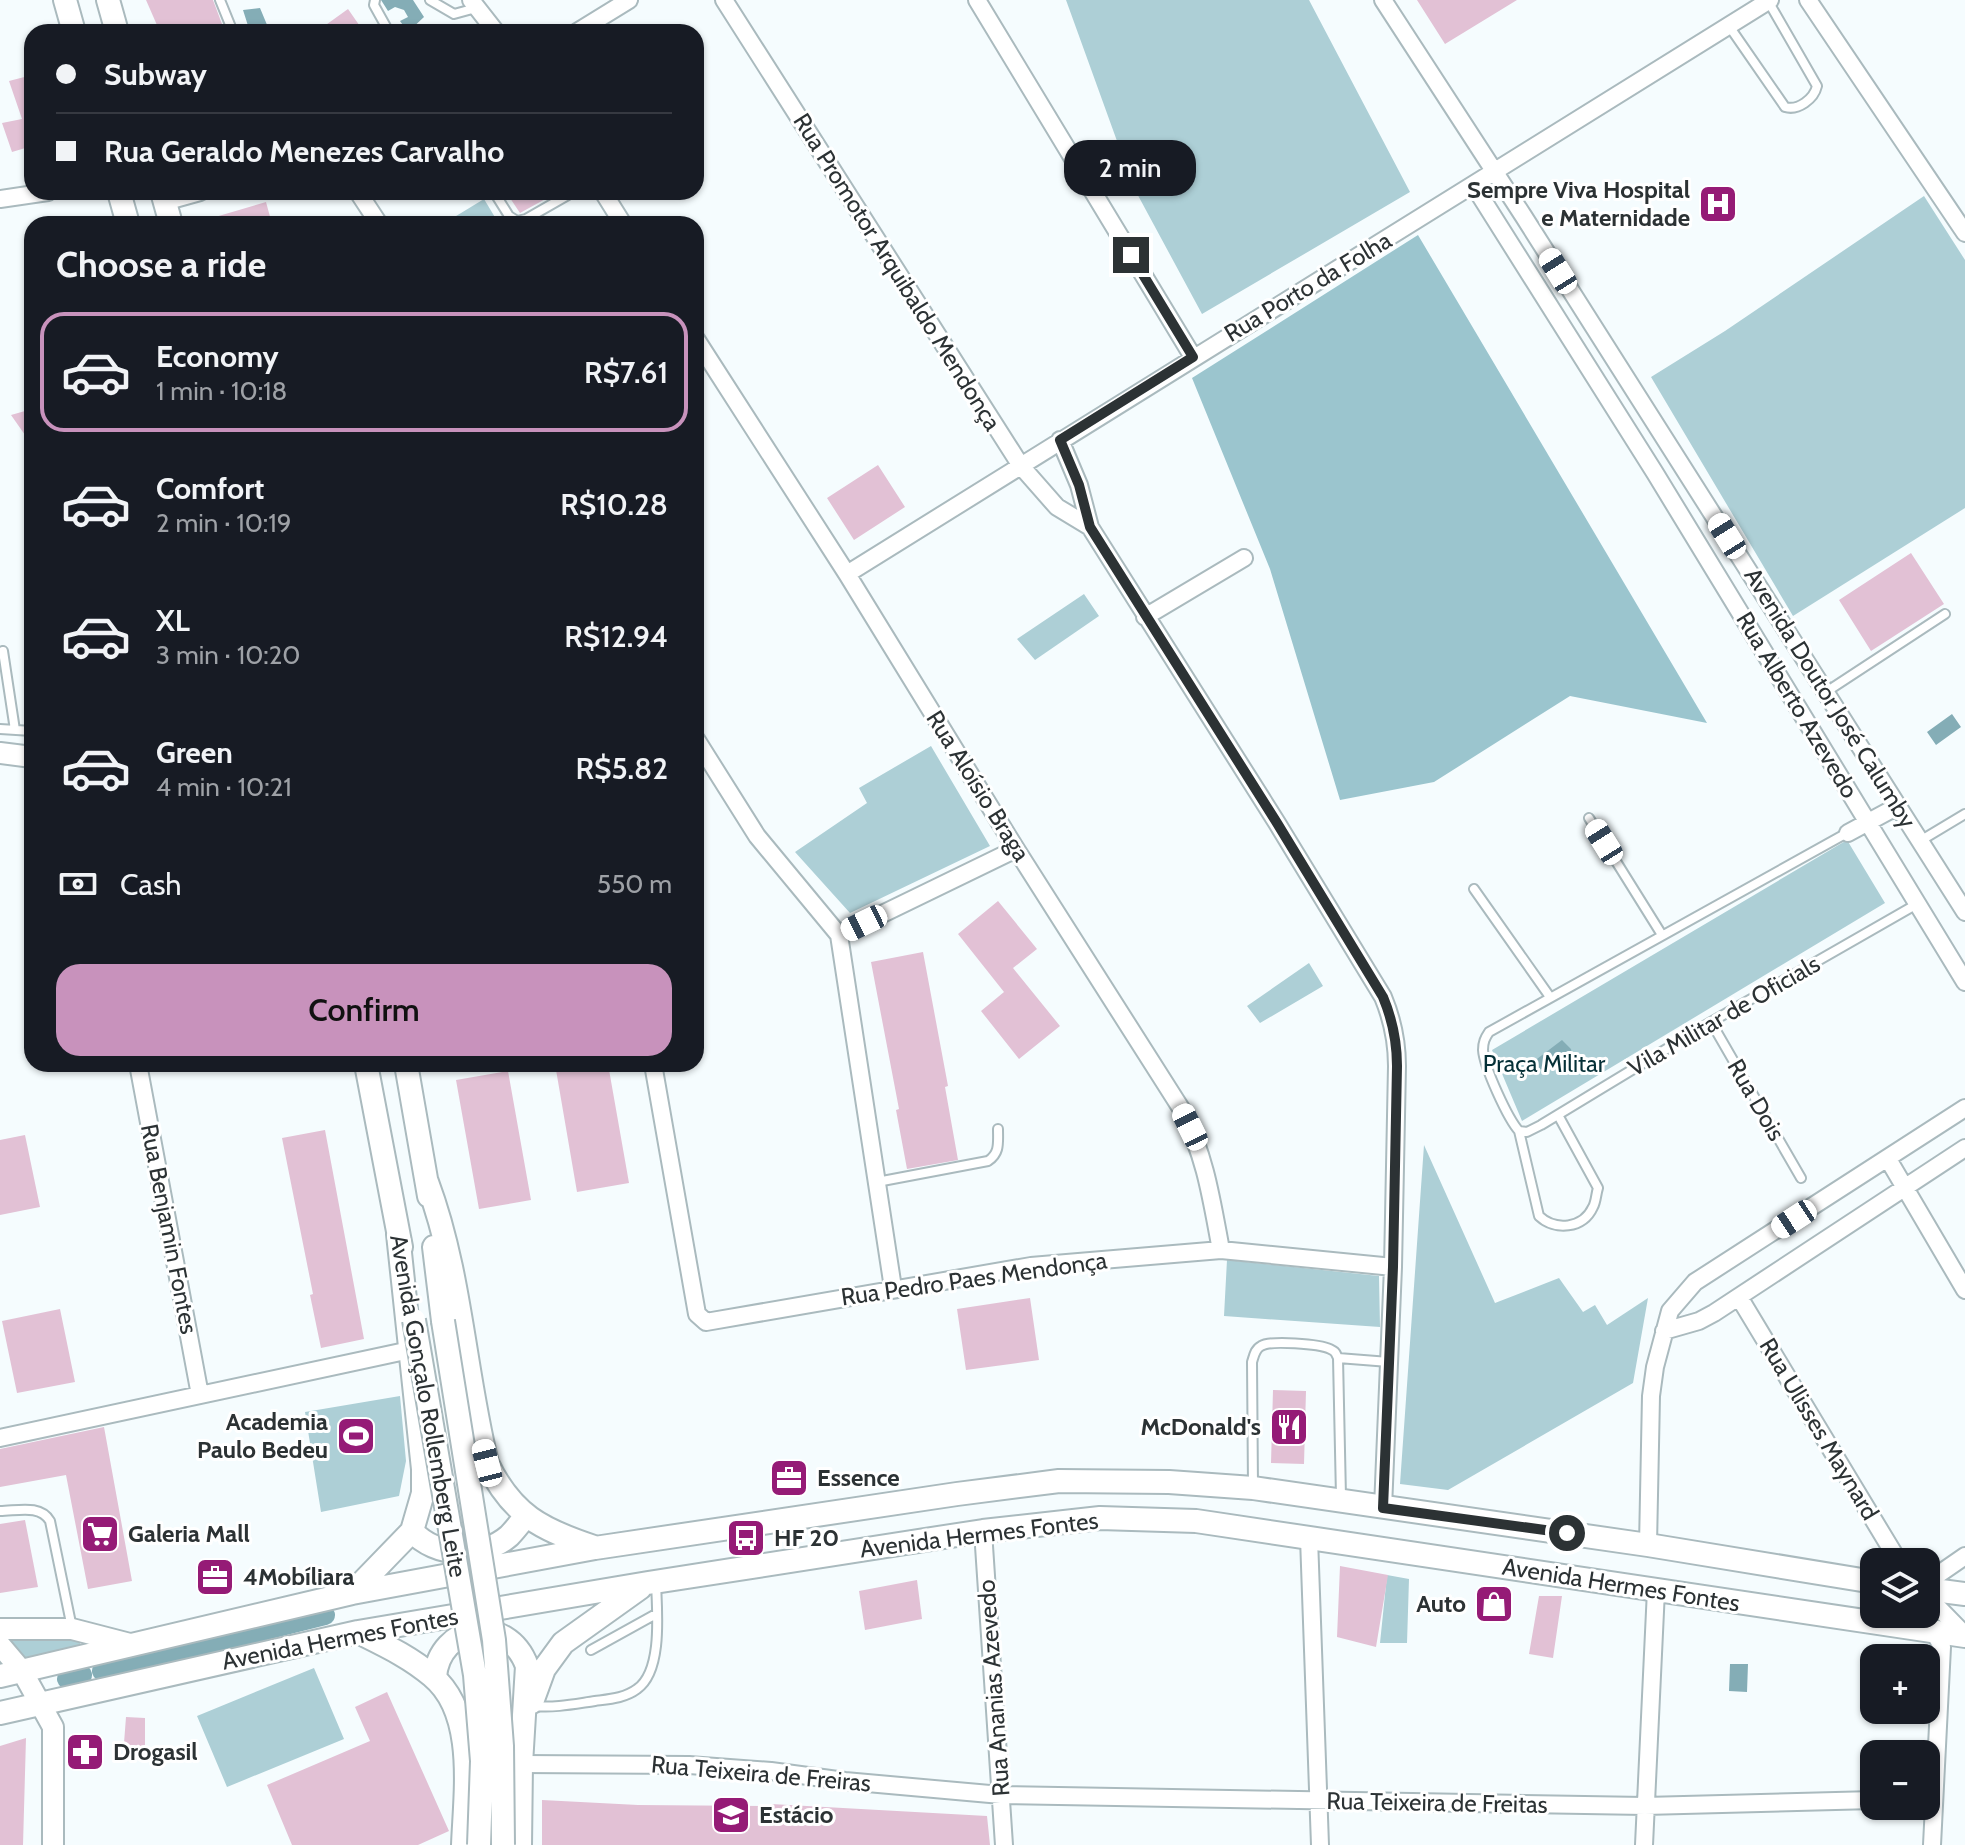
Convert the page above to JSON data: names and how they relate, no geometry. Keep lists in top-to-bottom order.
{
  "streets": {
    "main road": ["Avenida Gonçalo Rollemberg Leite", "Avenida Hermes Fontes"],
    "street": [
      "Rua Promotor Arquibaldo Mendonça",
      "Rua Porto da Folha",
      "Avenida Doutor José Calumby",
      "Rua Alberto Azevedo",
      "Rua Aloísio Braga",
      "Rua Benjamin Fontes",
      "Rua Pedro Paes Mendonça",
      "Rua Ulisses Maynard",
      "Rua Ananias Azevedo",
      "Rua Teixeira de Freiras",
      "Rua Teixeira de Freitas"
    ],
    "lane": ["Vila Militar de Oficials", "Rua Dois"]
  },
  "crossings": [
    ["Rua Promotor Arquibaldo Mendonça", "Rua Porto da Folha"],
    ["Rua Promotor Arquibaldo Mendonça", "Rua Pedro Paes Mendonça"],
    ["Rua Promotor Arquibaldo Mendonça", "Avenida Hermes Fontes"],
    ["Rua Porto da Folha", "Avenida Doutor José Calumby"],
    ["Rua Porto da Folha", "Rua Alberto Azevedo"],
    ["Rua Porto da Folha", "Rua Aloísio Braga"],
    ["Rua Alberto Azevedo", "Vila Militar de Oficials"],
    ["Rua Aloísio Braga", "Rua Pedro Paes Mendonça"],
    ["Vila Militar de Oficials", "Rua Dois"],
    ["Avenida Hermes Fontes", "Rua Ananias Azevedo"],
    ["Rua Ananias Azevedo", "Rua Teixeira de Freiras"],
    ["Rua Ananias Azevedo", "Rua Teixeira de Freitas"],
    ["Rua Teixeira de Freiras", "Rua Teixeira de Freitas"]
  ],
  "parks": ["Praça Militar"],
  "places": {
    "hospital": ["Sempre Viva Hospital e Maternidade"],
    "restaurant": ["McDonald's"],
    "sports": ["Academia Paulo Bedeu"],
    "office": ["Essence", "4Mobíliara"],
    "supermarket": ["Galeria Mall"],
    "bus stop": ["HF 20"],
    "shop": ["Auto"],
    "pharmacy": ["Drogasil"],
    "school or university": ["Estácio"]
  },
  "page": {
    "banner": ["Subway", "Rua Geraldo Menezes Carvalho"],
    "bubble": "2 min",
    "heading": "Choose a ride",
    "list": [
      {
        "name": "Economy",
        "note": "1 min · 10:18",
        "value": "R$7.61"
      },
      {
        "name": "Comfort",
        "note": "2 min · 10:19",
        "value": "R$10.28"
      },
      {
        "name": "XL",
        "note": "3 min · 10:20",
        "value": "R$12.94"
      },
      {
        "name": "Green",
        "note": "4 min · 10:21",
        "value": "R$5.82"
      }
    ],
    "pay": ["Cash", "550 m"],
    "buttons": "Confirm",
    "map_buttons": ["+", "−"]
  }
}
